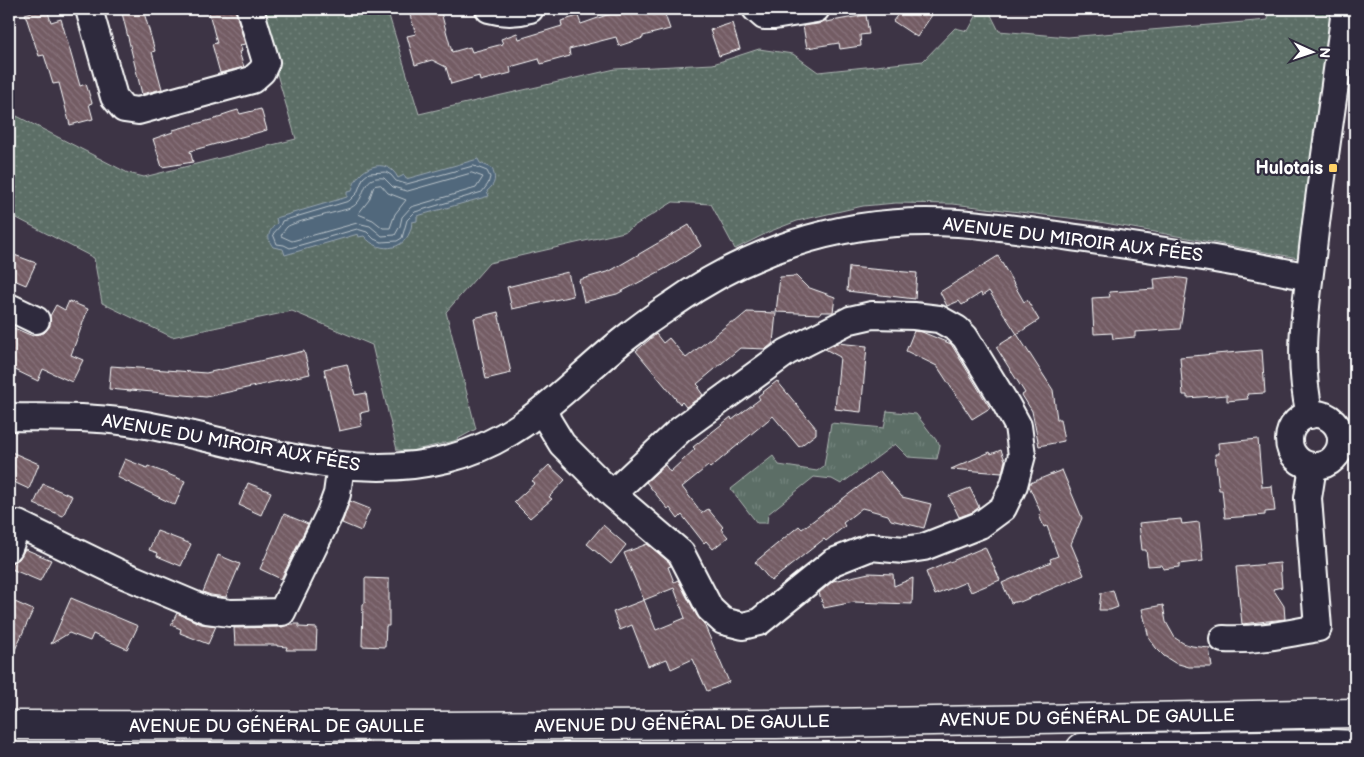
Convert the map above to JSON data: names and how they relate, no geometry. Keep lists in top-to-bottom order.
{
  "streets": {
    "main road": ["AVENUE DU GÉNÉRAL DE GAULLE"],
    "street": ["AVENUE DU MIROIR AUX FÉES"]
  },
  "places": {
    "transit": ["Hulotais"]
  },
  "north": "right"
}
